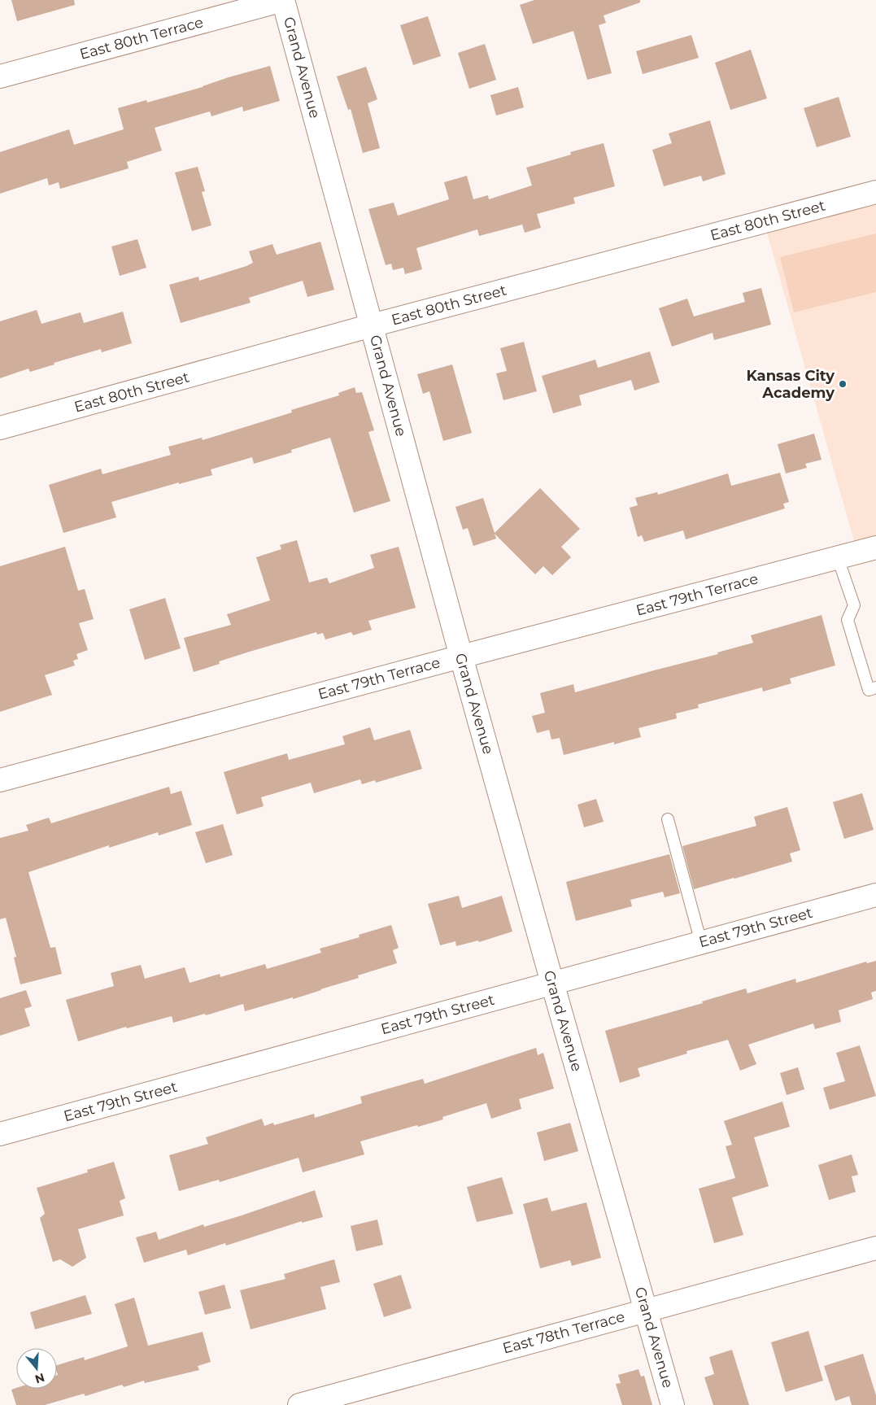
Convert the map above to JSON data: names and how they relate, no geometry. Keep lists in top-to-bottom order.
{
  "streets": {
    "street": [
      "East 80th Terrace",
      "Grand Avenue",
      "East 80th Street",
      "East 79th Terrace",
      "East 79th Street",
      "East 78th Terrace"
    ]
  },
  "crossings": [
    ["East 80th Terrace", "Grand Avenue"],
    ["Grand Avenue", "East 80th Street"],
    ["Grand Avenue", "East 79th Terrace"],
    ["Grand Avenue", "East 79th Street"],
    ["Grand Avenue", "East 78th Terrace"]
  ],
  "places": ["Kansas City Academy"],
  "north": "bottom"
}
